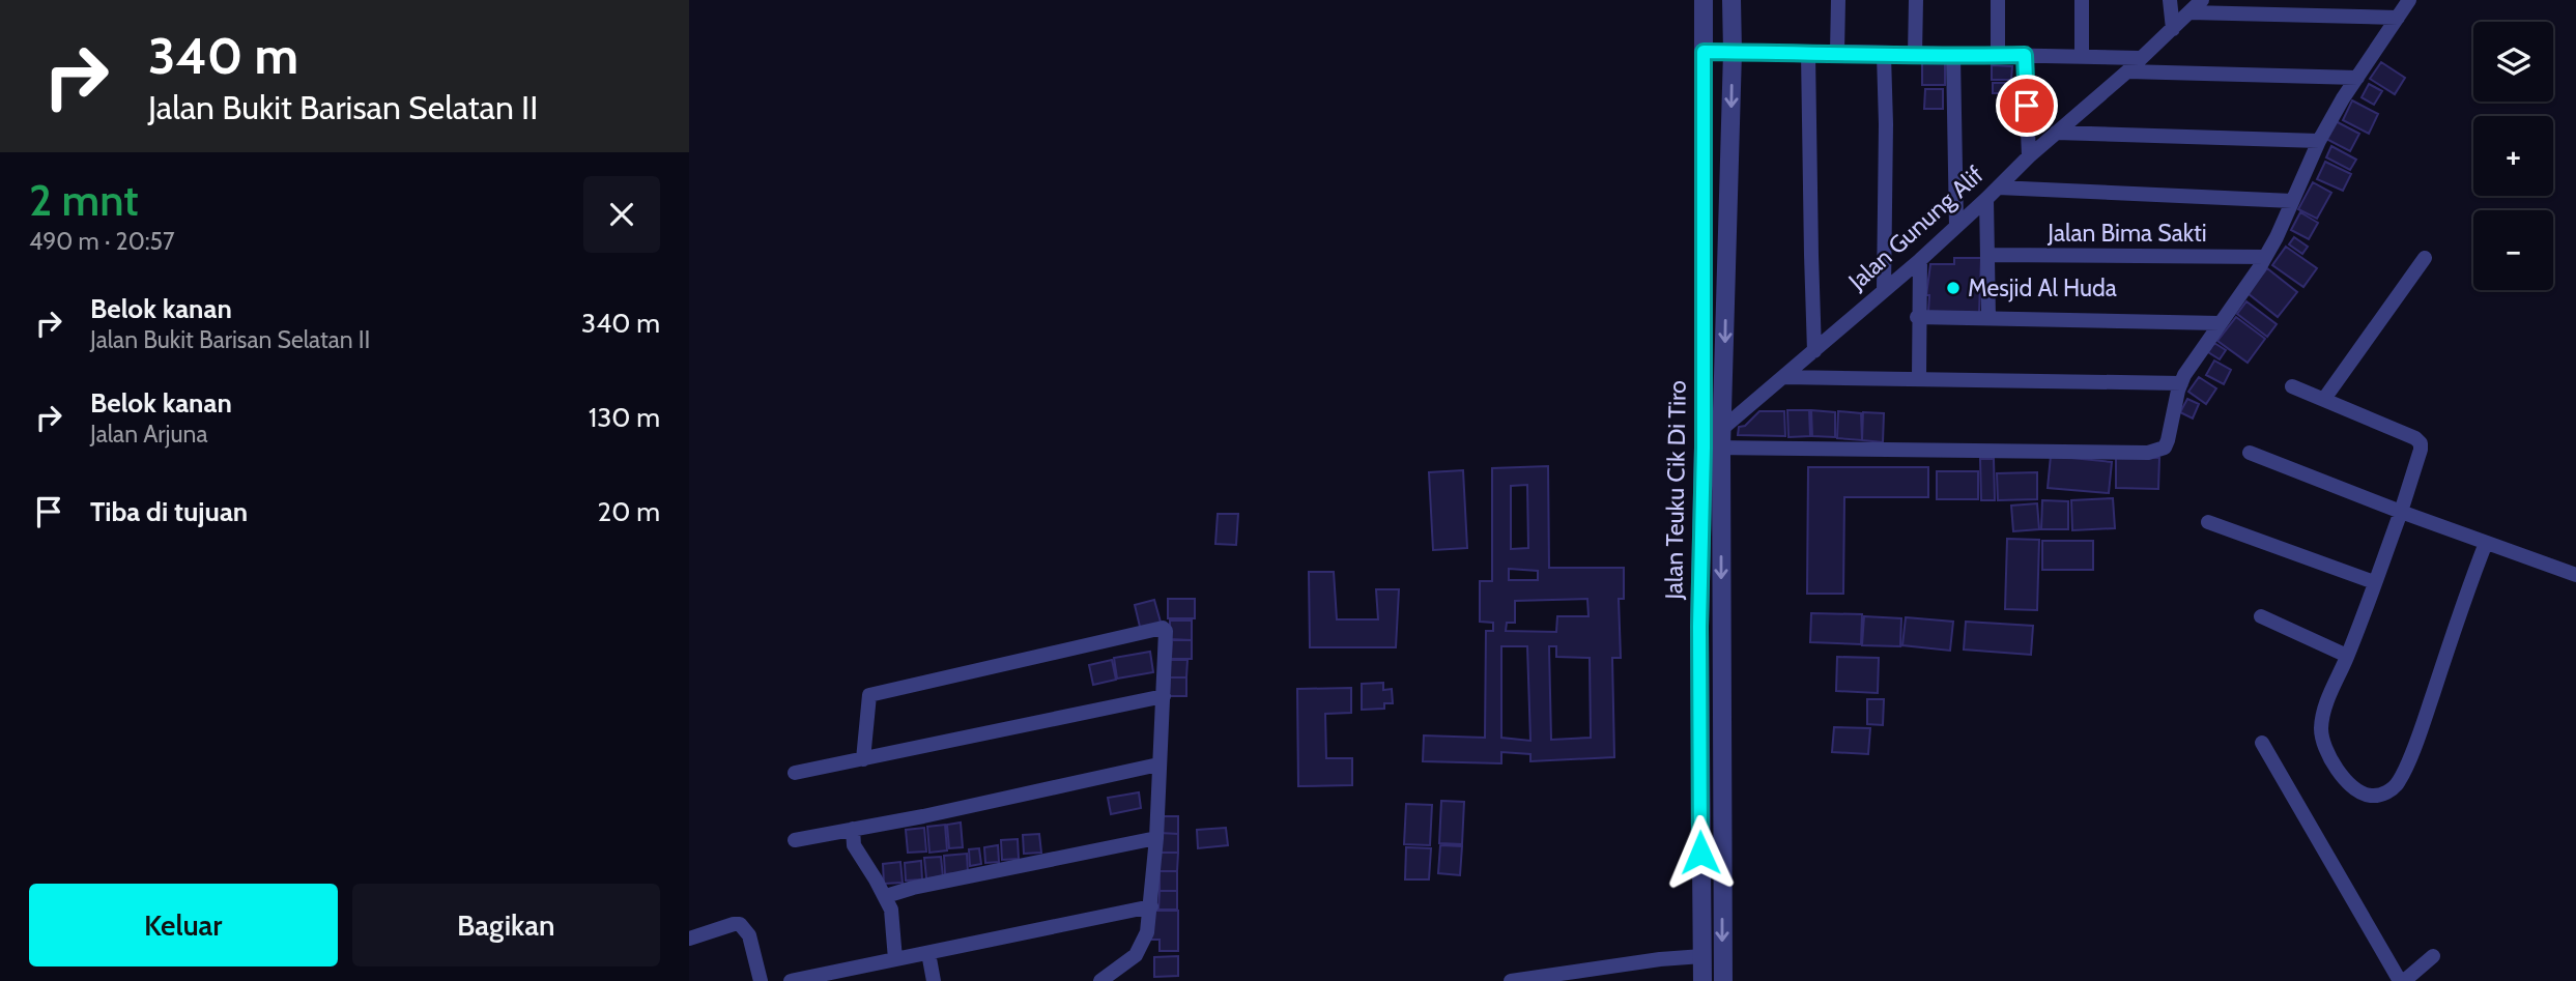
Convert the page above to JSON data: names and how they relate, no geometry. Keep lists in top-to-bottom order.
{
  "streets": {
    "street": ["Jalan Gunung Alif", "Jalan Bima Sakti", "Jalan Teuku Cik Di Tiro"]
  },
  "crossings": [
    ["Jalan Gunung Alif", "Jalan Teuku Cik Di Tiro"]
  ],
  "places": ["Mesjid Al Huda"],
  "page": {
    "turn": ["340 m", "Jalan Bukit Barisan Selatan II"],
    "map_buttons": ["+", "−"],
    "heading": ["2 mnt", "490 m · 20:57"],
    "list": [
      {
        "name": "Belok kanan",
        "note": "Jalan Bukit Barisan Selatan II",
        "value": "340 m"
      },
      {
        "name": "Belok kanan",
        "note": "Jalan Arjuna",
        "value": "130 m"
      },
      {
        "name": "Tiba di tujuan",
        "value": "20 m"
      }
    ],
    "buttons": ["Keluar", "Bagikan"]
  }
}
